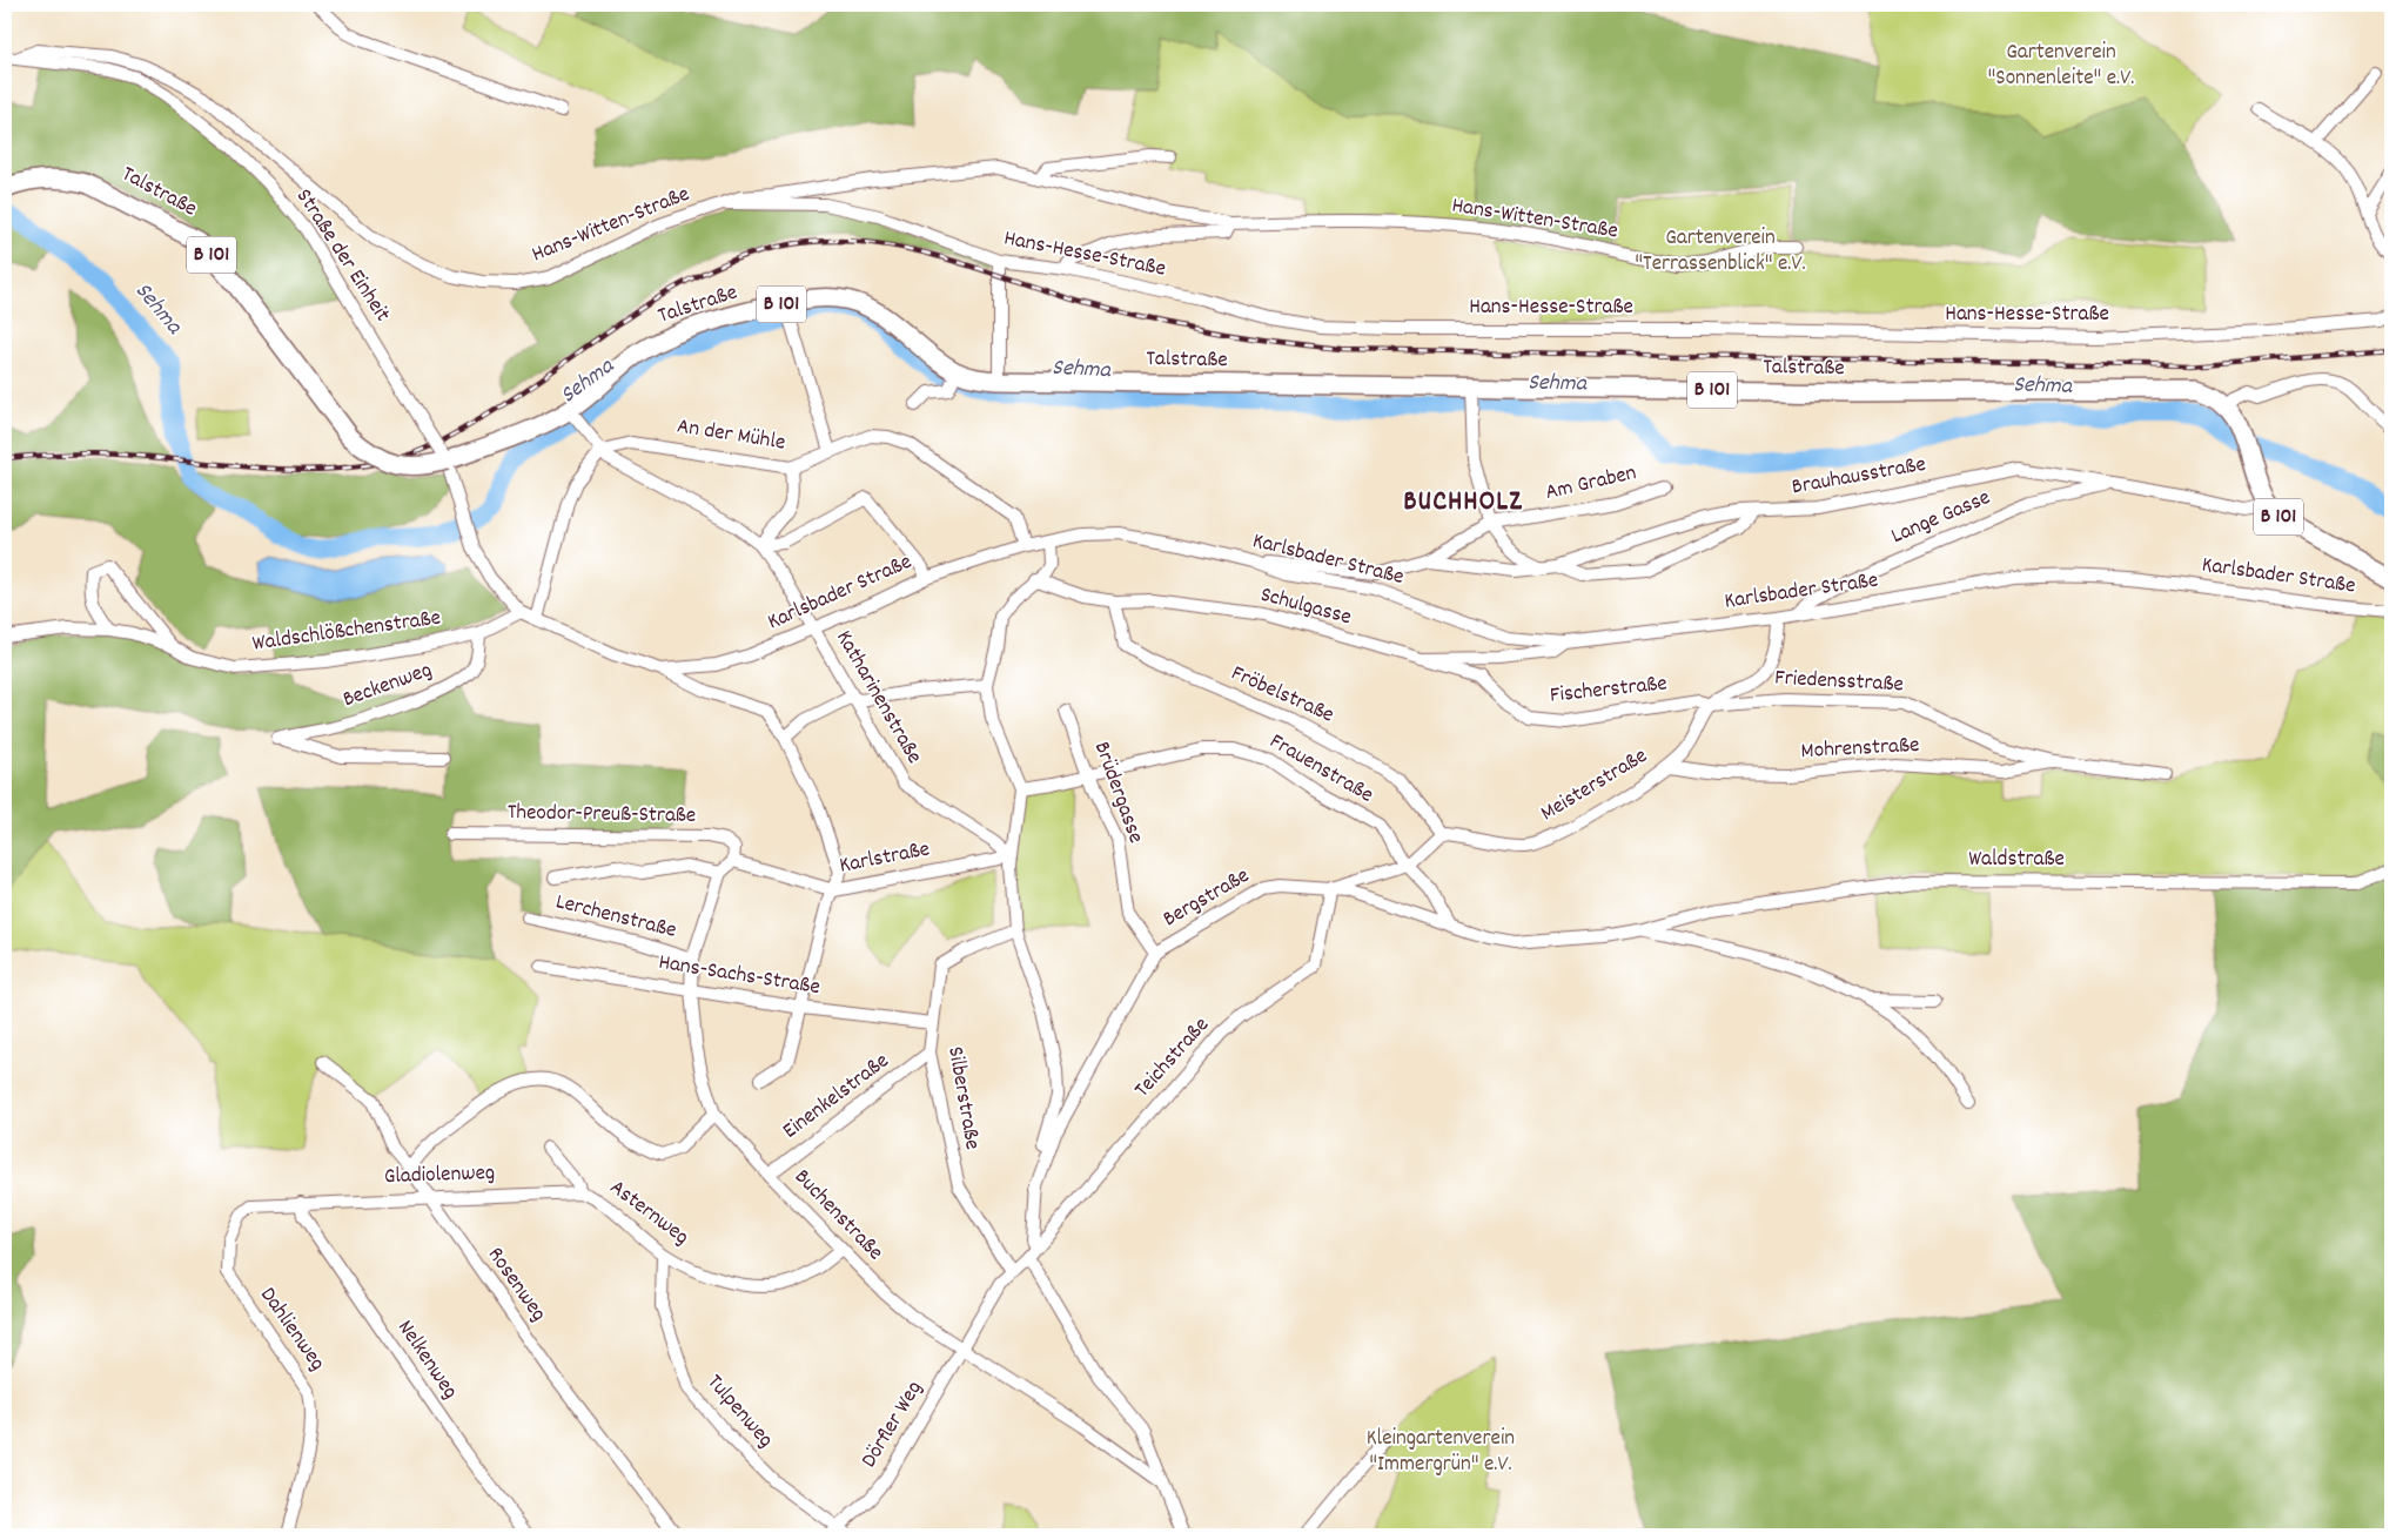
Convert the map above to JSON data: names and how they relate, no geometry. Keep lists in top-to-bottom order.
{
  "streets": {
    "main road": ["Talstraße", "B 101"],
    "street": [
      "Hans-Witten-Straße",
      "Hans-Hesse-Straße",
      "Straße der Einheit",
      "An der Mühle",
      "Brauhausstraße",
      "Am Graben",
      "Lange Gasse",
      "Karlsbader Straße",
      "Schulgasse",
      "Waldschlößchenstraße",
      "Friedensstraße",
      "Beckenweg",
      "Fischerstraße",
      "Fröbelstraße",
      "Katharinenstraße",
      "Mohrenstraße",
      "Frauenstraße",
      "Meisterstraße",
      "Brüdergasse",
      "Theodor-Preuß-Straße",
      "Karlstraße",
      "Waldstraße",
      "Bergstraße",
      "Lerchenstraße",
      "Hans-Sachs-Straße",
      "Teichstraße",
      "Einenkelstraße",
      "Silberstraße",
      "Gladiolenweg",
      "Asternweg",
      "Buchenstraße",
      "Rosenweg",
      "Dahlienweg",
      "Nelkenweg",
      "Tulpenweg",
      "Dörfler Weg"
    ]
  },
  "crossings": [
    ["Talstraße", "B 101"],
    ["Talstraße", "Straße der Einheit"],
    ["Talstraße", "Karlsbader Straße"],
    ["Talstraße", "Katharinenstraße"],
    ["Hans-Witten-Straße", "Hans-Hesse-Straße"],
    ["Hans-Witten-Straße", "Straße der Einheit"],
    ["B 101", "Brauhausstraße"],
    ["Straße der Einheit", "Karlsbader Straße"],
    ["An der Mühle", "Karlsbader Straße"],
    ["An der Mühle", "Katharinenstraße"],
    ["Brauhausstraße", "Am Graben"],
    ["Brauhausstraße", "Lange Gasse"],
    ["Lange Gasse", "Karlsbader Straße"],
    ["Karlsbader Straße", "Schulgasse"],
    ["Karlsbader Straße", "Waldschlößchenstraße"],
    ["Karlsbader Straße", "Katharinenstraße"],
    ["Karlsbader Straße", "Meisterstraße"],
    ["Schulgasse", "Fischerstraße"],
    ["Schulgasse", "Fröbelstraße"],
    ["Waldschlößchenstraße", "Beckenweg"],
    ["Friedensstraße", "Fischerstraße"],
    ["Friedensstraße", "Mohrenstraße"],
    ["Friedensstraße", "Meisterstraße"],
    ["Fischerstraße", "Meisterstraße"],
    ["Fröbelstraße", "Meisterstraße"],
    ["Katharinenstraße", "Karlstraße"],
    ["Mohrenstraße", "Meisterstraße"],
    ["Frauenstraße", "Brüdergasse"],
    ["Frauenstraße", "Bergstraße"],
    ["Brüdergasse", "Bergstraße"],
    ["Theodor-Preuß-Straße", "Karlstraße"],
    ["Theodor-Preuß-Straße", "Buchenstraße"],
    ["Karlstraße", "Buchenstraße"],
    ["Waldstraße", "Bergstraße"],
    ["Bergstraße", "Teichstraße"],
    ["Lerchenstraße", "Buchenstraße"],
    ["Hans-Sachs-Straße", "Silberstraße"],
    ["Hans-Sachs-Straße", "Buchenstraße"],
    ["Teichstraße", "Silberstraße"],
    ["Teichstraße", "Dörfler Weg"],
    ["Einenkelstraße", "Silberstraße"],
    ["Einenkelstraße", "Buchenstraße"],
    ["Silberstraße", "Dörfler Weg"],
    ["Gladiolenweg", "Asternweg"],
    ["Gladiolenweg", "Rosenweg"],
    ["Gladiolenweg", "Dahlienweg"],
    ["Gladiolenweg", "Nelkenweg"],
    ["Asternweg", "Buchenstraße"],
    ["Asternweg", "Tulpenweg"],
    ["Buchenstraße", "Dörfler Weg"],
    ["Dahlienweg", "Nelkenweg"],
    ["Tulpenweg", "Dörfler Weg"]
  ],
  "districts": ["BUCHHOLZ"],
  "water": ["Sehma"],
  "parks": ["Gartenverein \"Sonnenleite\" e.V.", "Gartenverein \"Terrassenblick\" e.V.", "Kleingartenverein \"Immergrün\" e.V."]
}
